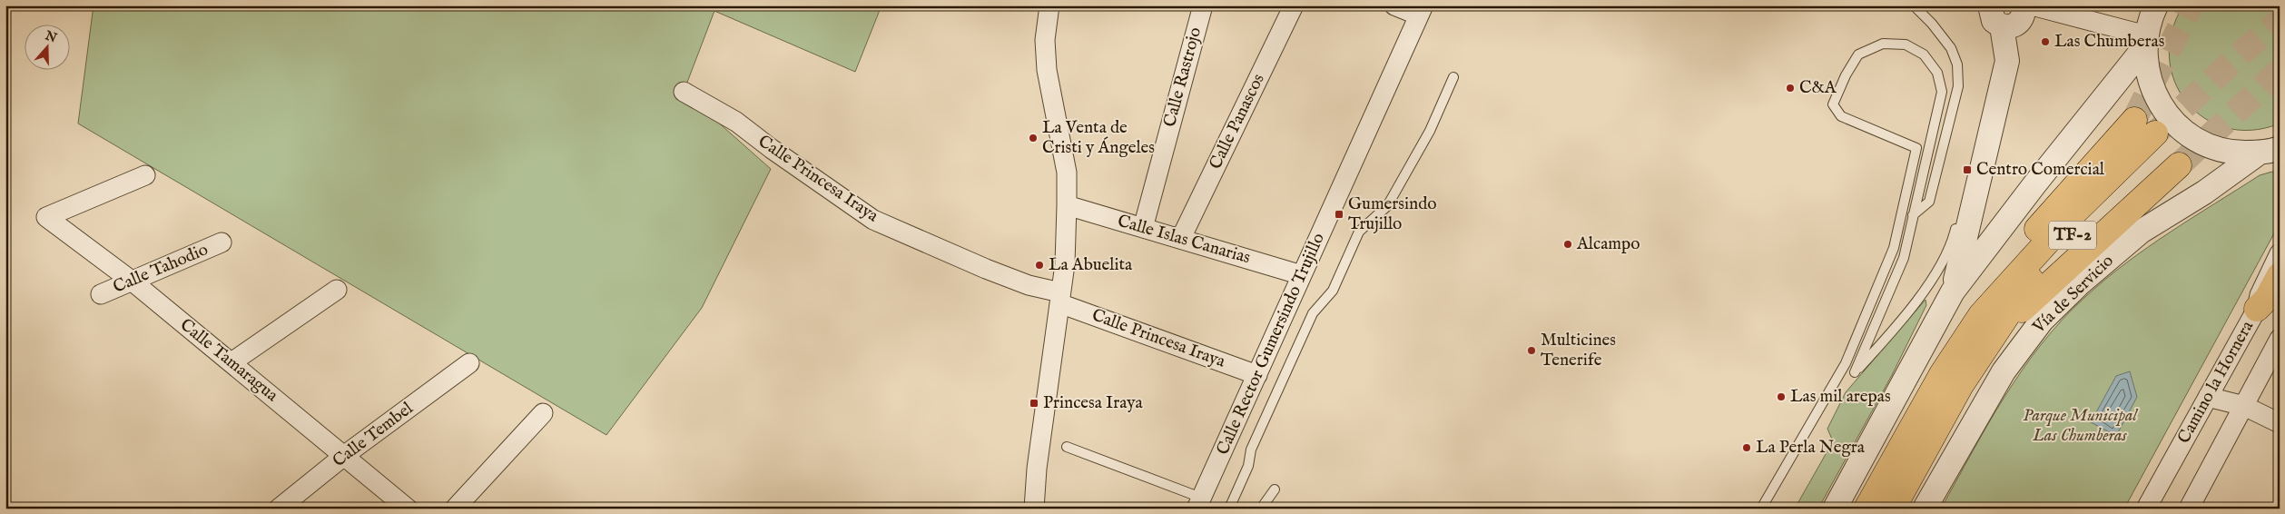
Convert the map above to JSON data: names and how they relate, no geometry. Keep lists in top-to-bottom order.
{
  "streets": {
    "highway": ["TF-2"],
    "street": [
      "Calle Rastrojo",
      "Calle Panascos",
      "Calle Princesa Iraya",
      "Calle Islas Canarias",
      "Calle Tahodio",
      "Vía de Servicio",
      "Calle Rector Gumersindo Trujillo",
      "Calle Tamaragua",
      "Camino la Hornera",
      "Calle Tembel"
    ]
  },
  "crossings": [
    ["Calle Rastrojo", "Calle Islas Canarias"],
    ["Calle Panascos", "Calle Islas Canarias"],
    ["Calle Princesa Iraya", "Calle Rector Gumersindo Trujillo"],
    ["Calle Islas Canarias", "Calle Rector Gumersindo Trujillo"],
    ["Calle Tahodio", "Calle Tamaragua"],
    ["Calle Tamaragua", "Calle Tembel"]
  ],
  "parks": ["Parque Municipal Las Chumberas"],
  "places": {
    "other": [
      "Las Chumberas",
      "C&A",
      "La Venta de Cristi y Ángeles",
      "Alcampo",
      "La Abuelita",
      "Multicines Tenerife",
      "Las mil arepas",
      "La Perla Negra"
    ],
    "transit": ["Centro Comercial", "Gumersindo Trujillo", "Princesa Iraya"]
  },
  "north": "top"
}
